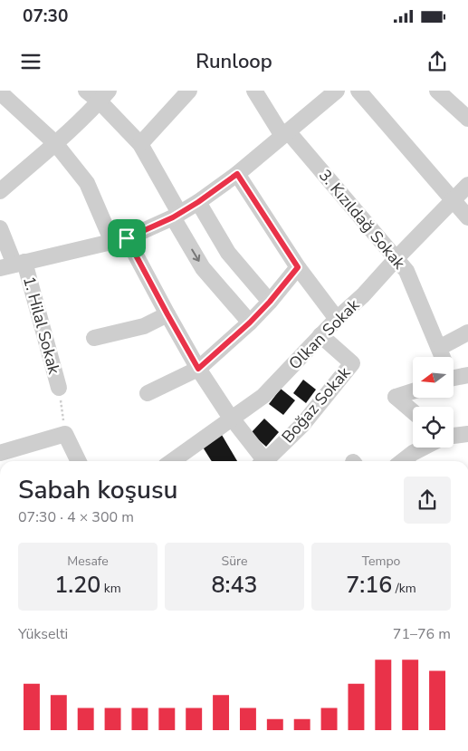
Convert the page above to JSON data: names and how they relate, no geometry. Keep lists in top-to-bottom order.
{
  "streets": {
    "street": [
      "3. Kızıldağ Sokak",
      "1. Hilal Sokak",
      "Olkan Sokak",
      "Boğaz Sokak"
    ]
  },
  "crossings": [
    ["3. Kızıldağ Sokak", "Olkan Sokak"],
    ["Olkan Sokak", "Boğaz Sokak"]
  ],
  "north": "left",
  "page": {
    "status": "07:30",
    "header": "Runloop",
    "heading": ["Sabah koşusu", "07:30 · 4 × 300 m"],
    "stats": [
      ["Mesafe", "1.20 km"],
      ["Süre", "8:43"],
      ["Tempo", "7:16 /km"]
    ],
    "chart": ["Yükselti", "71–76 m"]
  }
}
